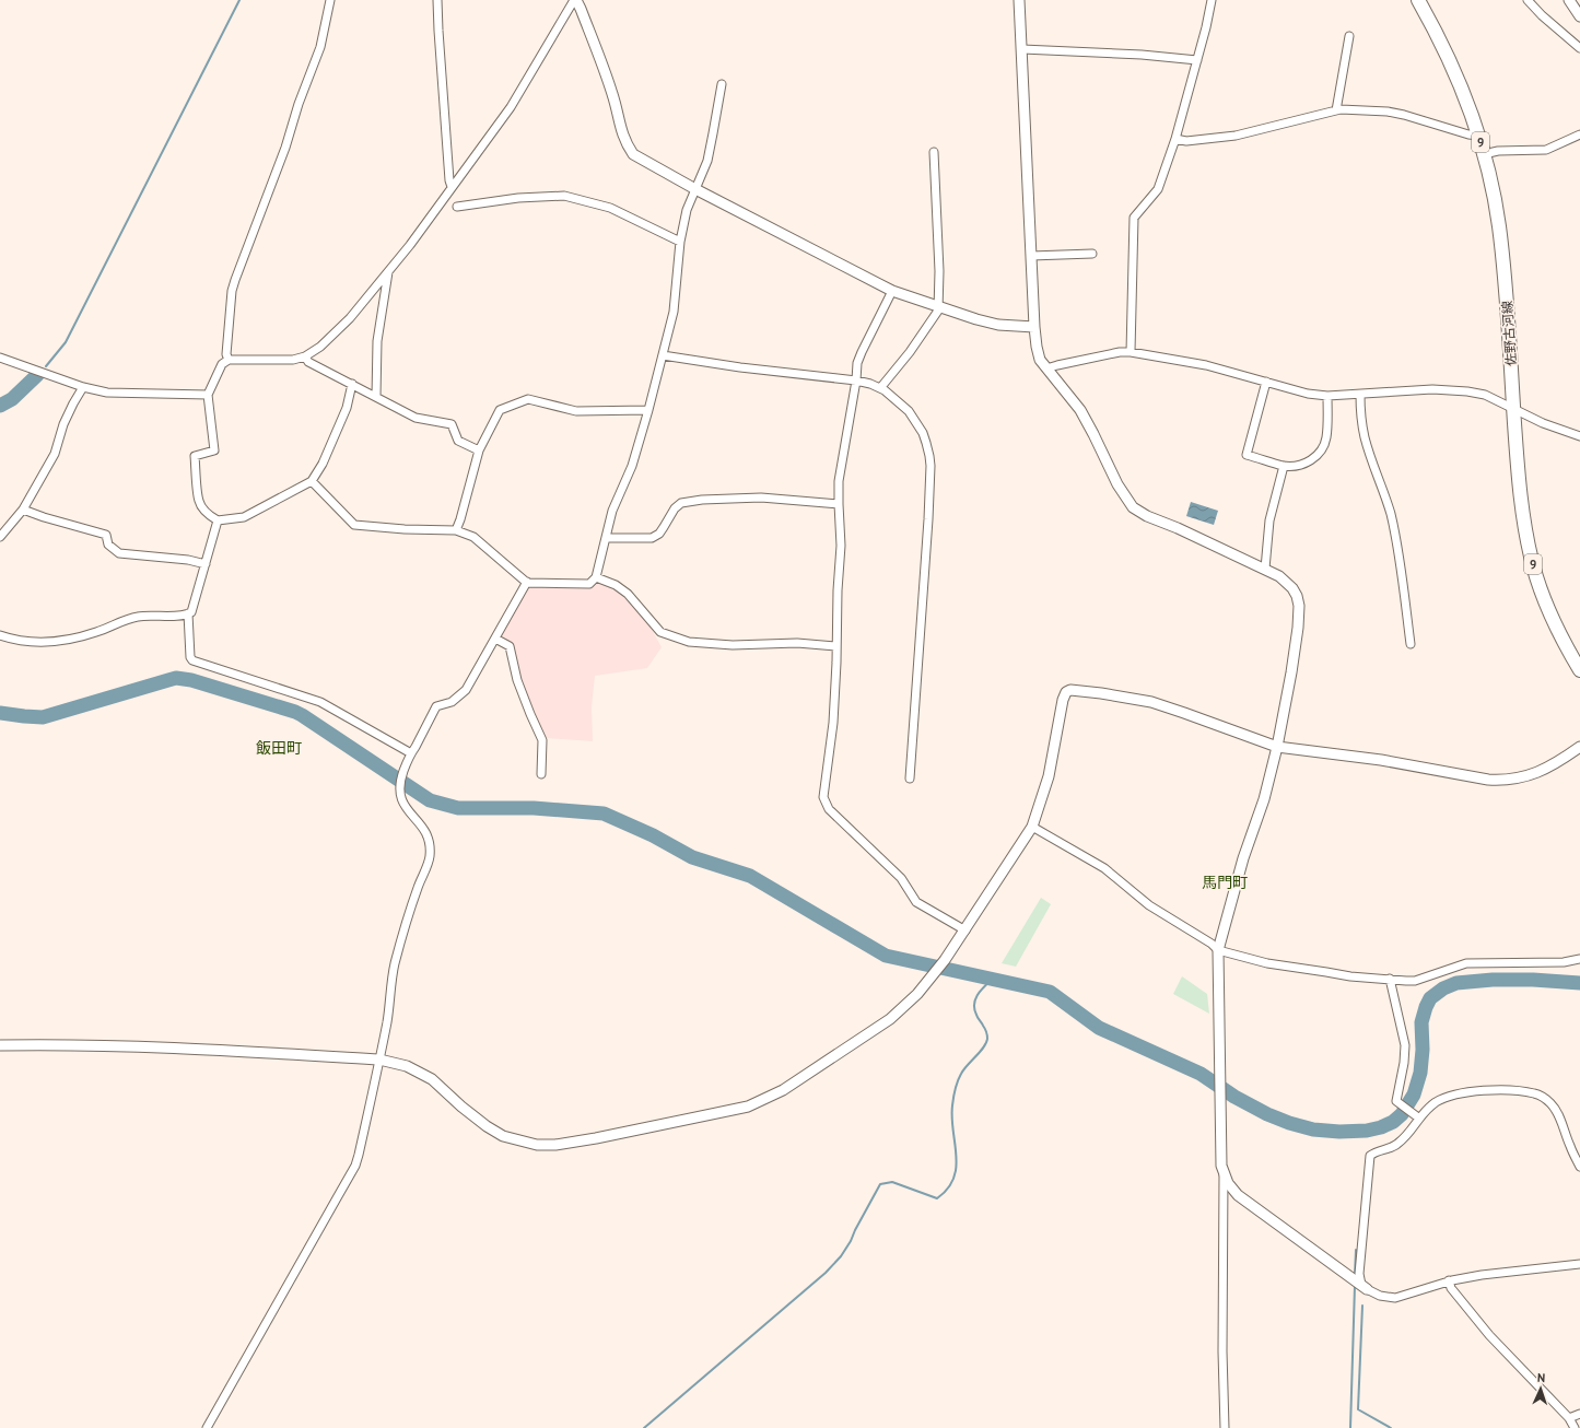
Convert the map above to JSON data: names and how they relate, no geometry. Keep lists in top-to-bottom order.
{
  "streets": {
    "main road": ["9", "佐野古河線"]
  },
  "districts": ["飯田町", "馬門町"],
  "north": "top"
}
